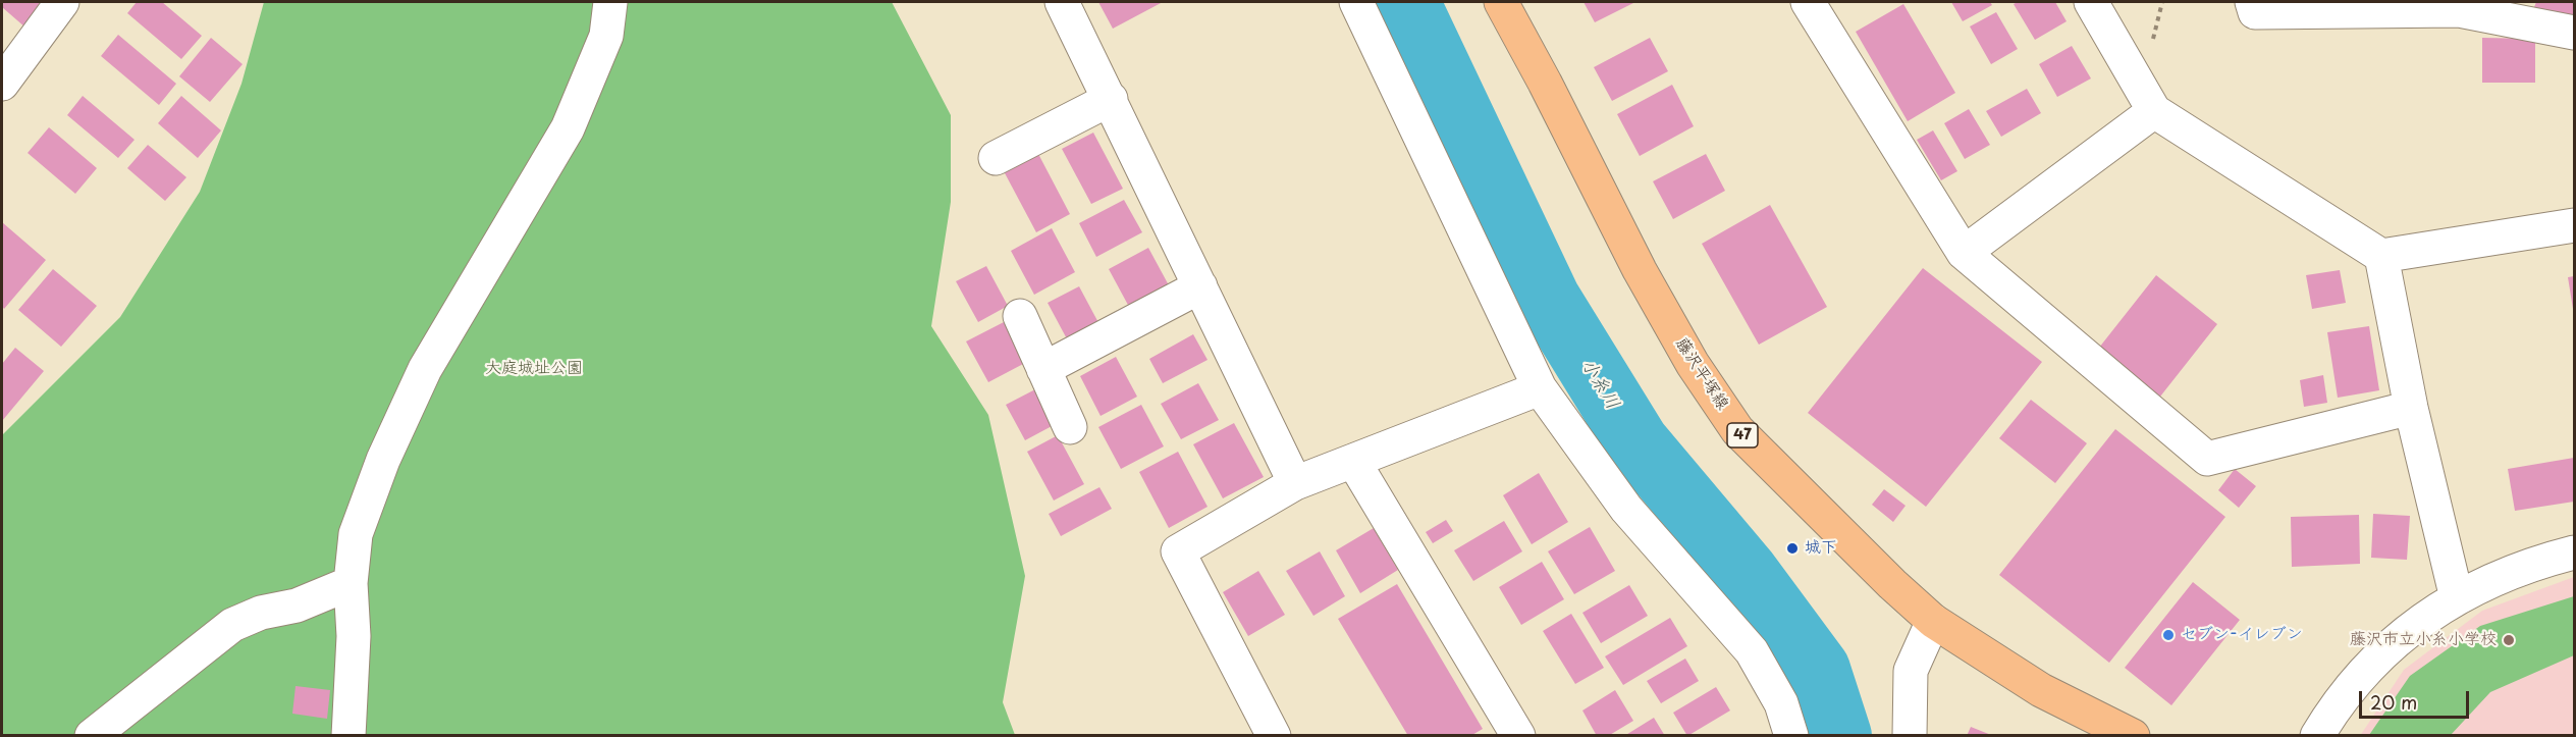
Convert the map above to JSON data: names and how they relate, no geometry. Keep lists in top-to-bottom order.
{
  "streets": {
    "main road": ["藤沢平塚線", "47"]
  },
  "water": ["小糸川"],
  "parks": ["大庭城址公園"],
  "places": ["城下", "セブン-イレブン", "藤沢市立小糸小学校"],
  "scale_bar": "20 m"
}
